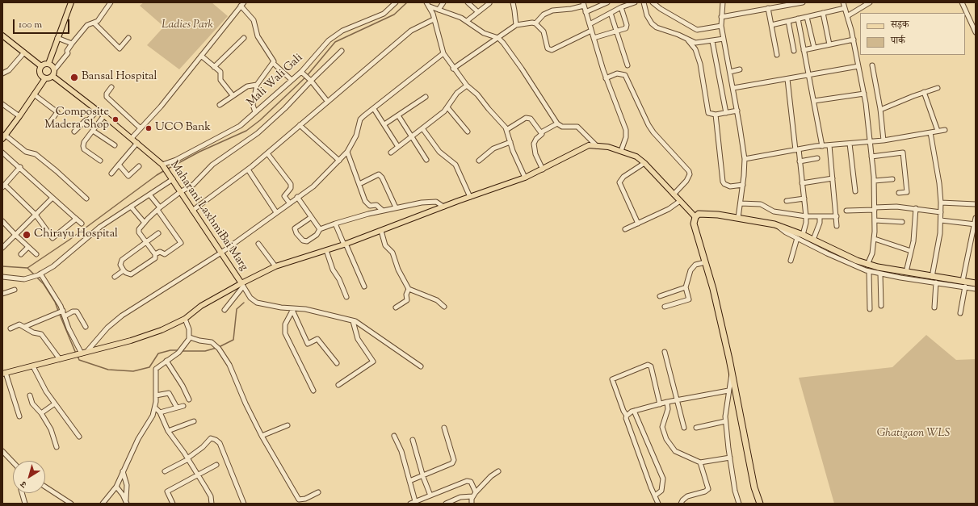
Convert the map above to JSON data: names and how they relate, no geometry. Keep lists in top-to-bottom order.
{
  "streets": {
    "main road": ["Maharani LaxhmiBai Marg"],
    "street": ["Mali Wali Gali"]
  },
  "crossings": [
    ["Mali Wali Gali", "Maharani LaxhmiBai Marg"]
  ],
  "parks": ["Ladies Park", "Ghatigaon WLS"],
  "places": [
    "Bansal Hospital",
    "Composite Madera Shop",
    "UCO Bank",
    "Chirayu Hospital"
  ],
  "legend": ["सड़क", "पार्क"],
  "scale_bar": "100 m",
  "north": "bottom left"
}
